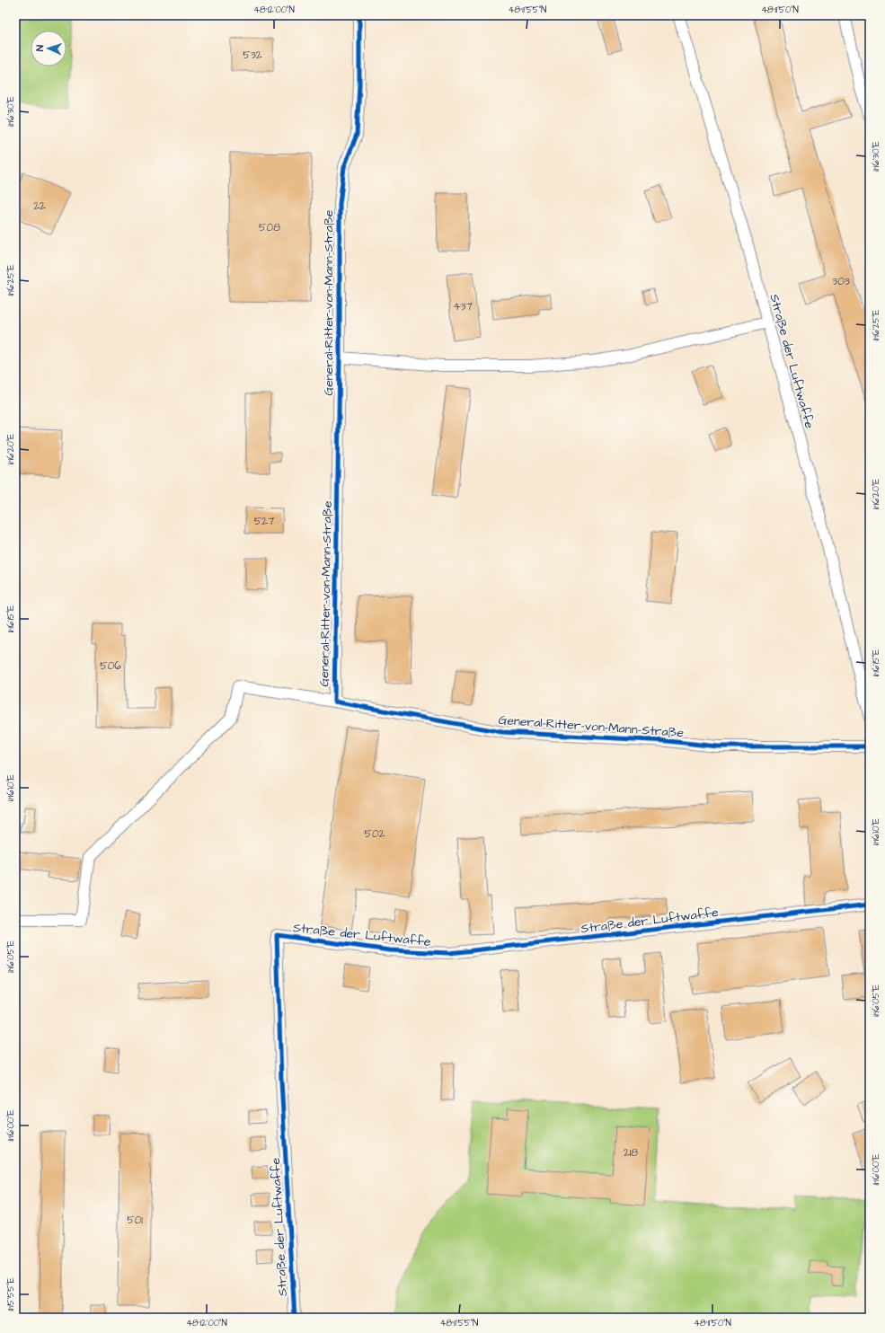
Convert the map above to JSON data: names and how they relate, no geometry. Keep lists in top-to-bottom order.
{
  "streets": {
    "street": ["General-Ritter-von-Mann-Straße", "Straße der Luftwaffe"]
  },
  "house_numbers": [
    "532",
    "22",
    "508",
    "303",
    "437",
    "527",
    "506",
    "502",
    "218",
    "501"
  ],
  "north": "left",
  "coordinates": [
    "48°12'00\"N",
    "48°11'55\"N",
    "48°11'50\"N",
    "11°16'30\"E",
    "11°16'25\"E",
    "11°16'20\"E",
    "11°16'15\"E",
    "11°16'10\"E",
    "11°16'05\"E",
    "11°16'00\"E",
    "11°15'55\"E"
  ]
}
